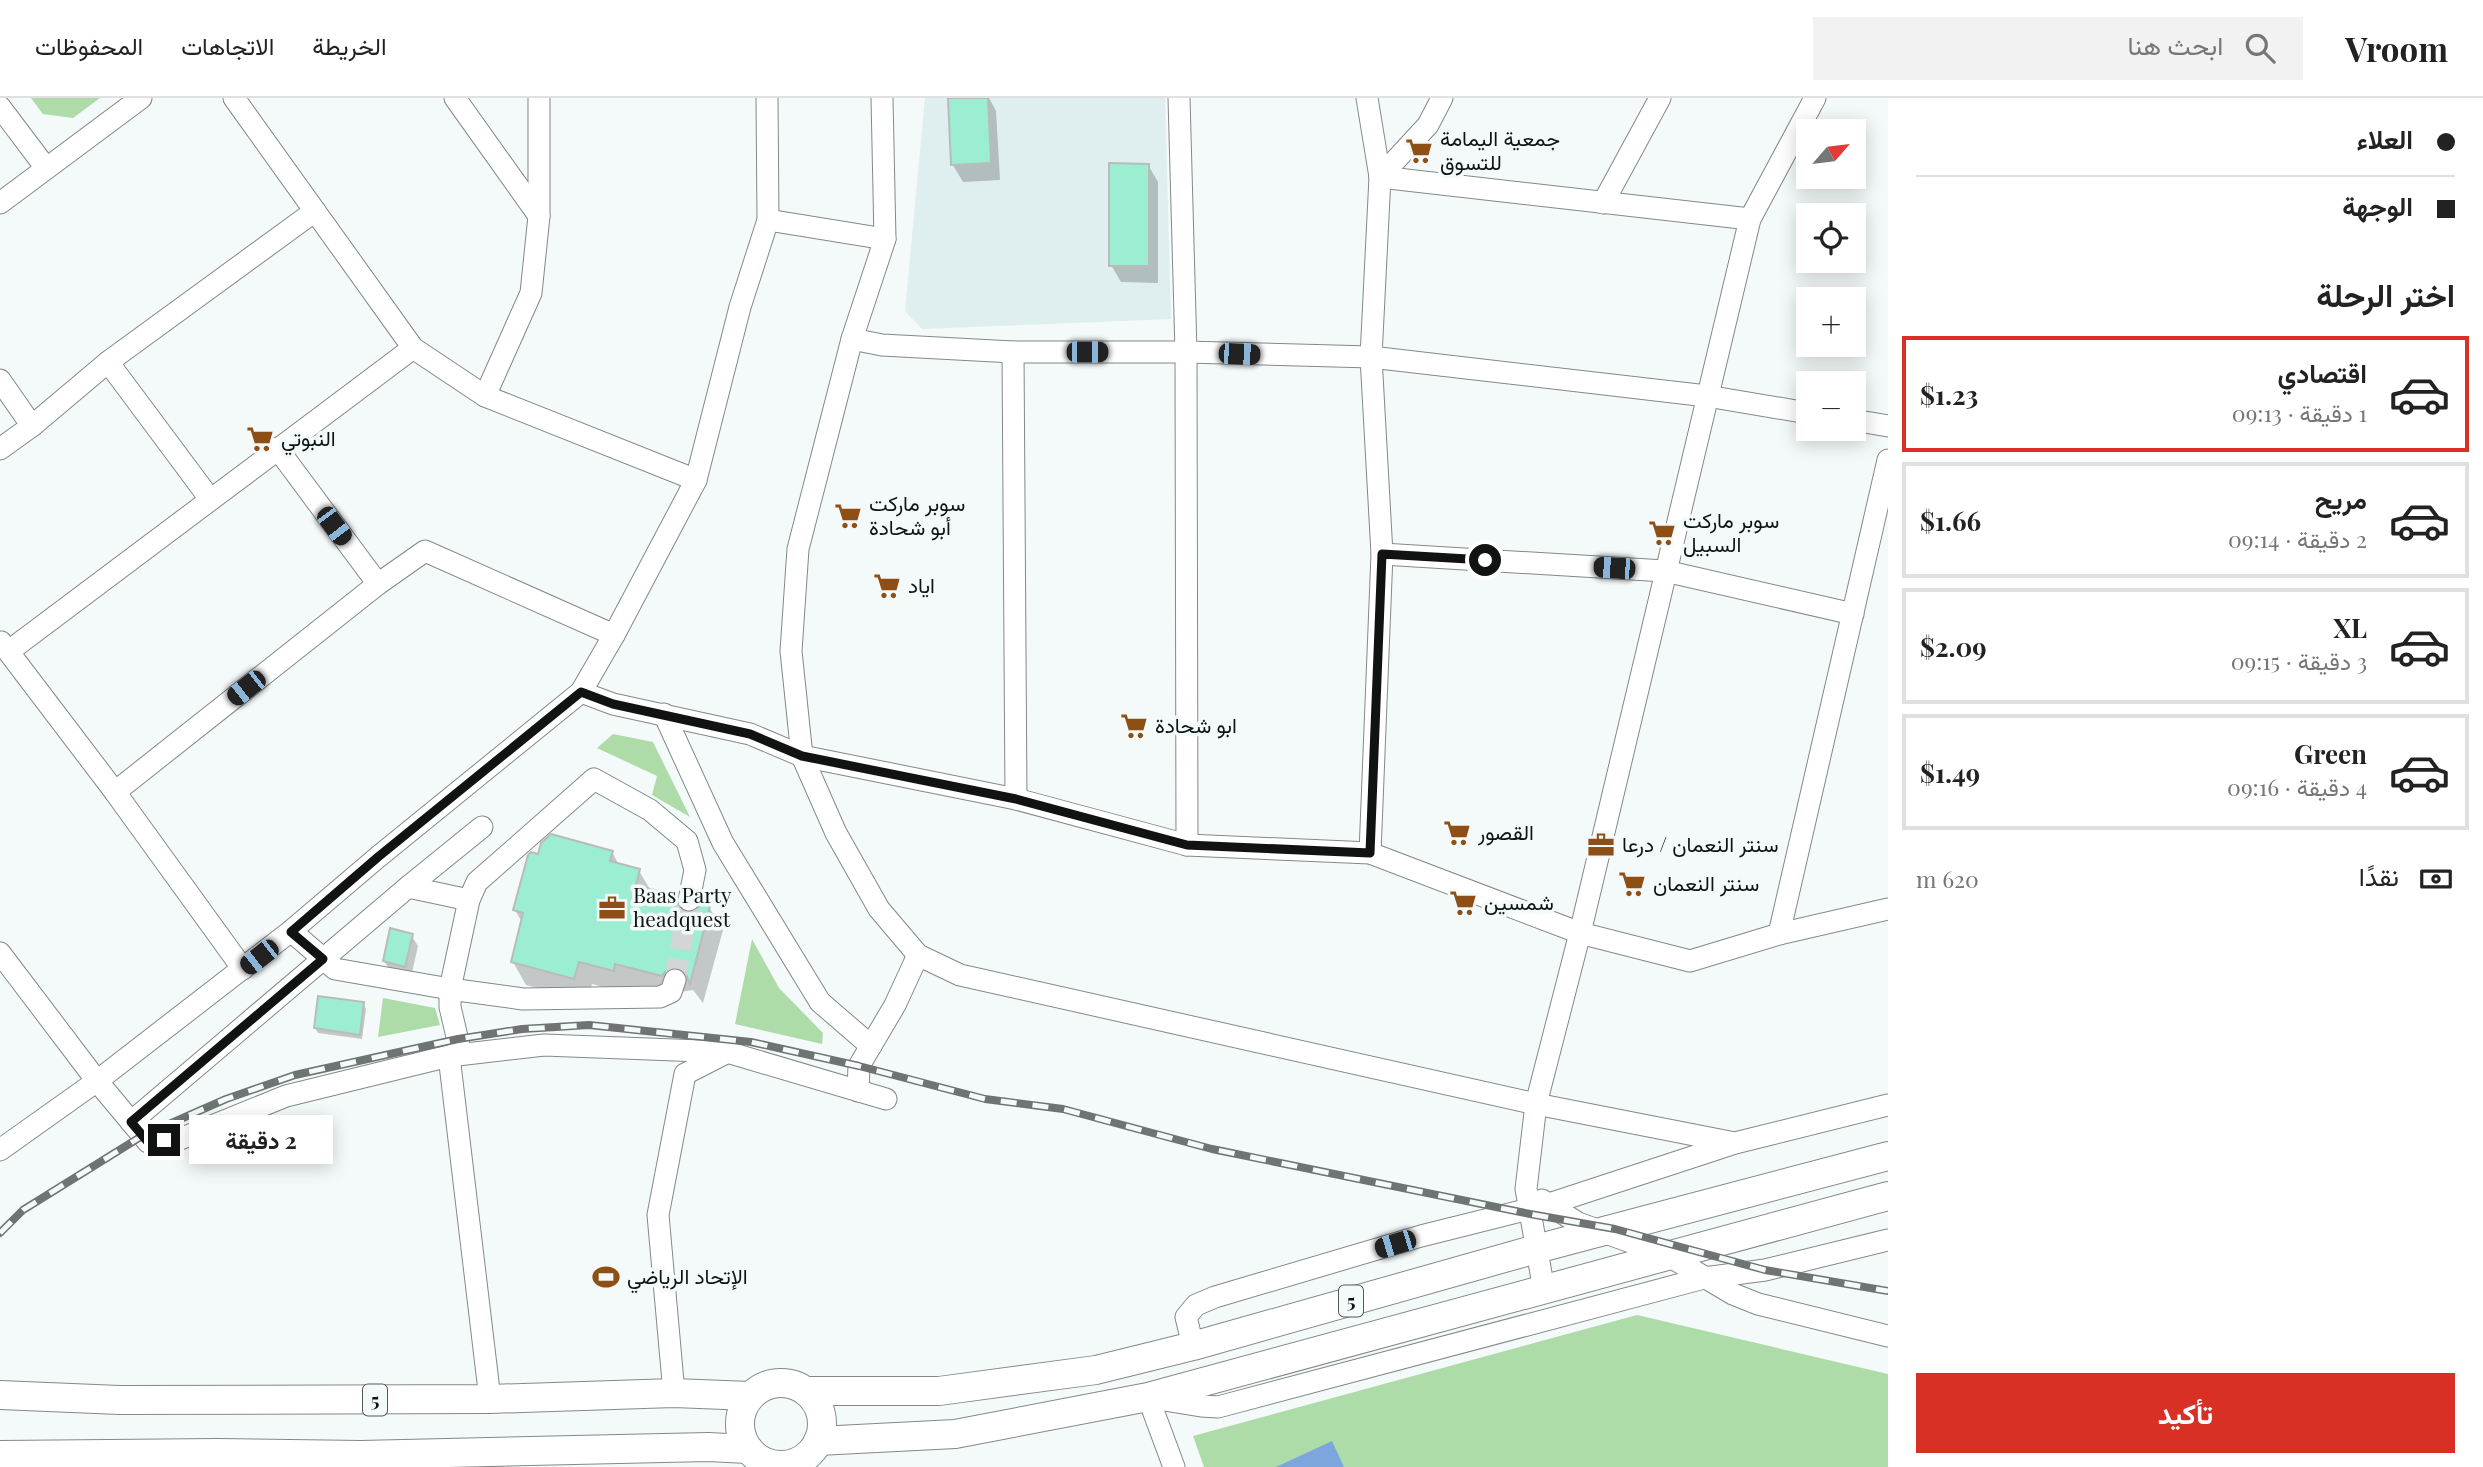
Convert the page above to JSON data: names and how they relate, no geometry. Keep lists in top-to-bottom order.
{
  "streets": {
    "main road": ["5"]
  },
  "places": {
    "supermarket": [
      "جمعية اليمامة للتسوق",
      "النبوتي",
      "سوبر ماركت أبو شحادة",
      "سوبر ماركت السبيل",
      "اياد",
      "ابو شحادة",
      "القصور",
      "سنتر النعمان",
      "شمسين"
    ],
    "office": ["سنتر النعمان / درعا", "Baas Party headquest"],
    "sports": ["الإتحاد الرياضي"]
  },
  "north": "top right",
  "page": {
    "header": "Vroom",
    "search": "ابحث هنا",
    "nav": ["الخريطة", "الاتجاهات", "المحفوظات"],
    "banner": ["العلاء", "الوجهة"],
    "map_buttons": ["+", "−"],
    "heading": "اختر الرحلة",
    "list": [
      {
        "name": "اقتصادي",
        "note": "1 دقيقة · 09:13",
        "value": "$1.23"
      },
      {
        "name": "مريح",
        "note": "2 دقيقة · 09:14",
        "value": "$1.66"
      },
      {
        "name": "XL",
        "note": "3 دقيقة · 09:15",
        "value": "$2.09"
      },
      {
        "name": "Green",
        "note": "4 دقيقة · 09:16",
        "value": "$1.49"
      }
    ],
    "pay": ["نقدًا", "620 m"],
    "bubble": "2 دقيقة",
    "buttons": "تأكيد"
  }
}
